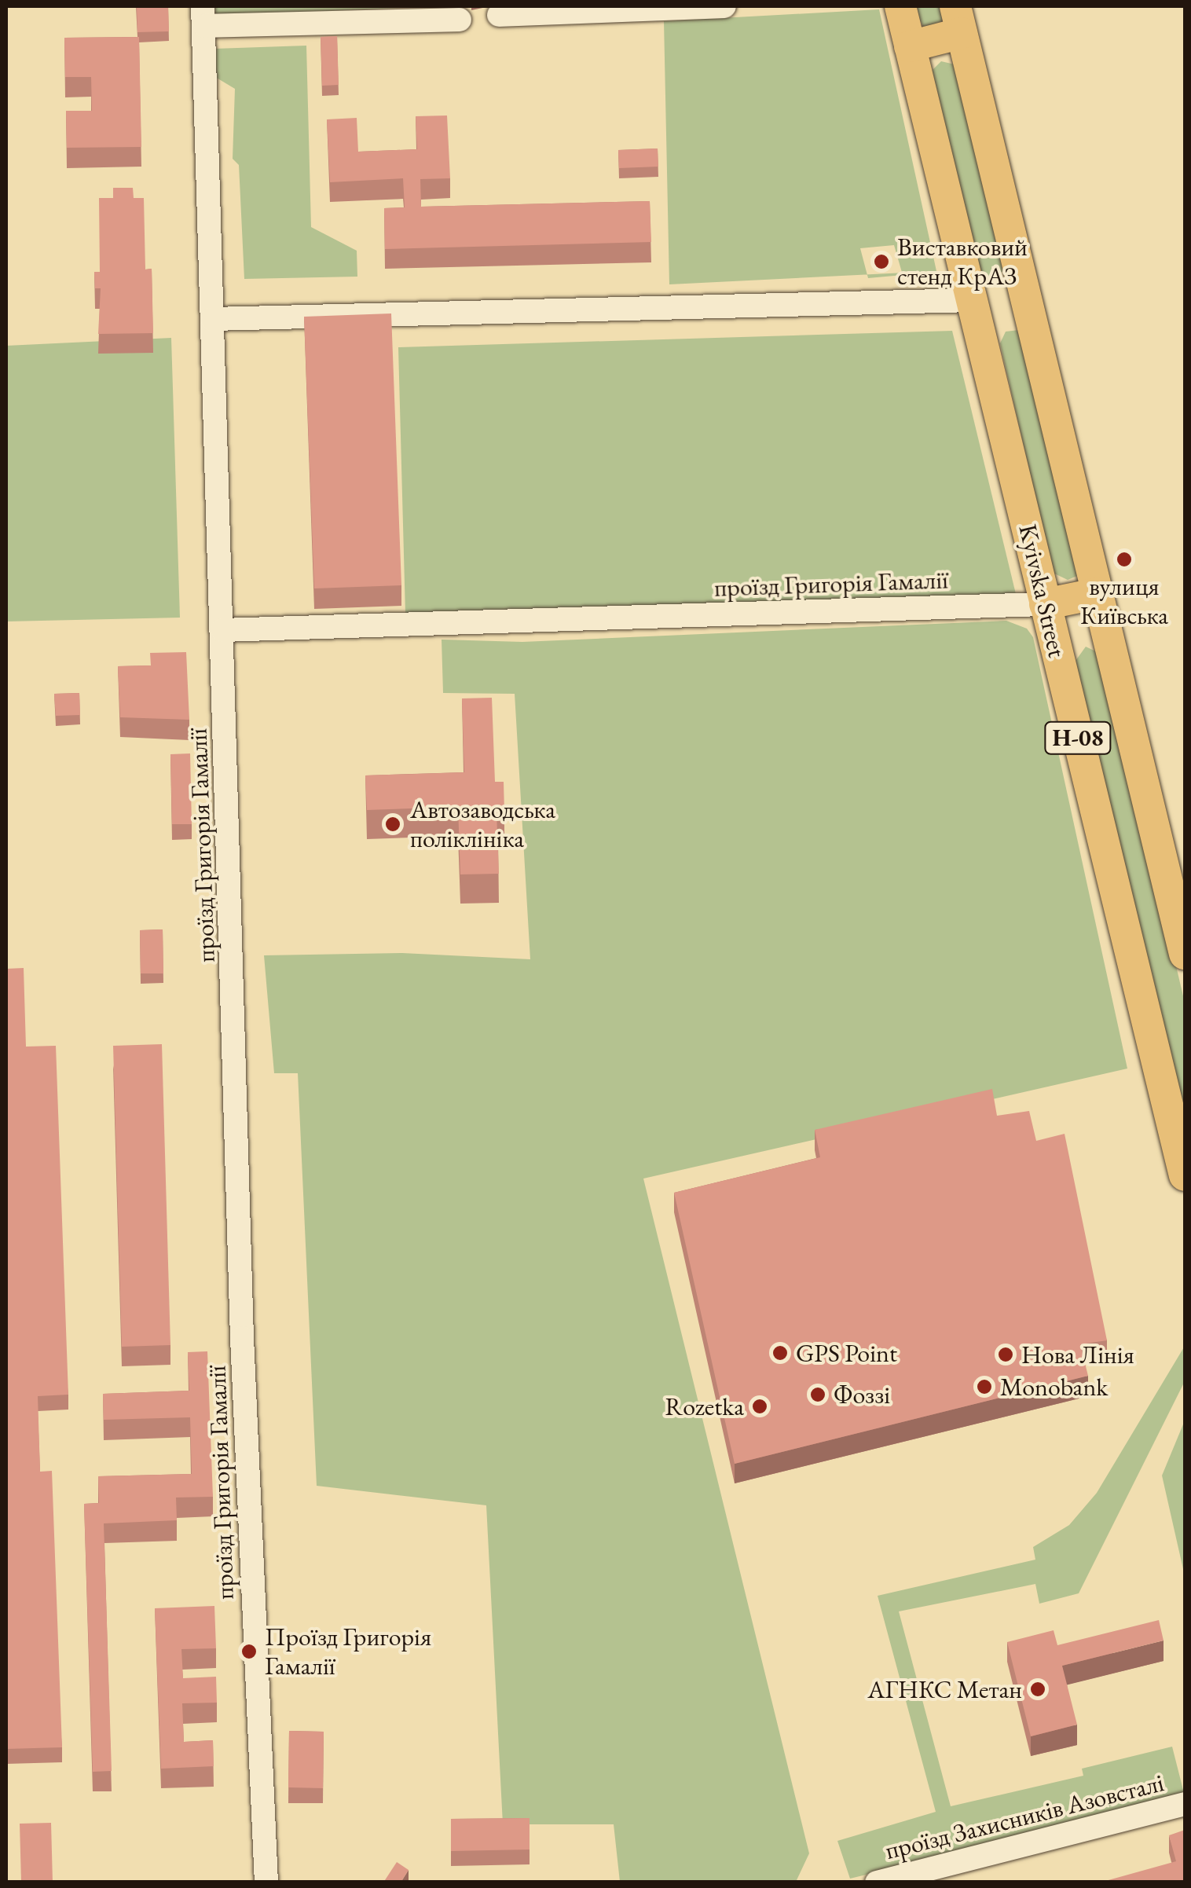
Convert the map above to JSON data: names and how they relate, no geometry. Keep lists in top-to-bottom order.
{
  "streets": {
    "main road": ["Kyivska Street", "Н-08"],
    "street": ["проїзд Григорія Гамалії", "проїзд Захисників Азовсталі"]
  },
  "crossings": [
    ["проїзд Григорія Гамалії", "Kyivska Street"]
  ],
  "places": [
    "Виставковий стенд КрАЗ",
    "вулиця Київська",
    "Автозаводська поліклініка",
    "GPS Point",
    "Нова Лінія",
    "Monobank",
    "Фоззі",
    "Rozetka",
    "Проїзд Григорія Гамалії",
    "АГНКС Метан"
  ]
}
